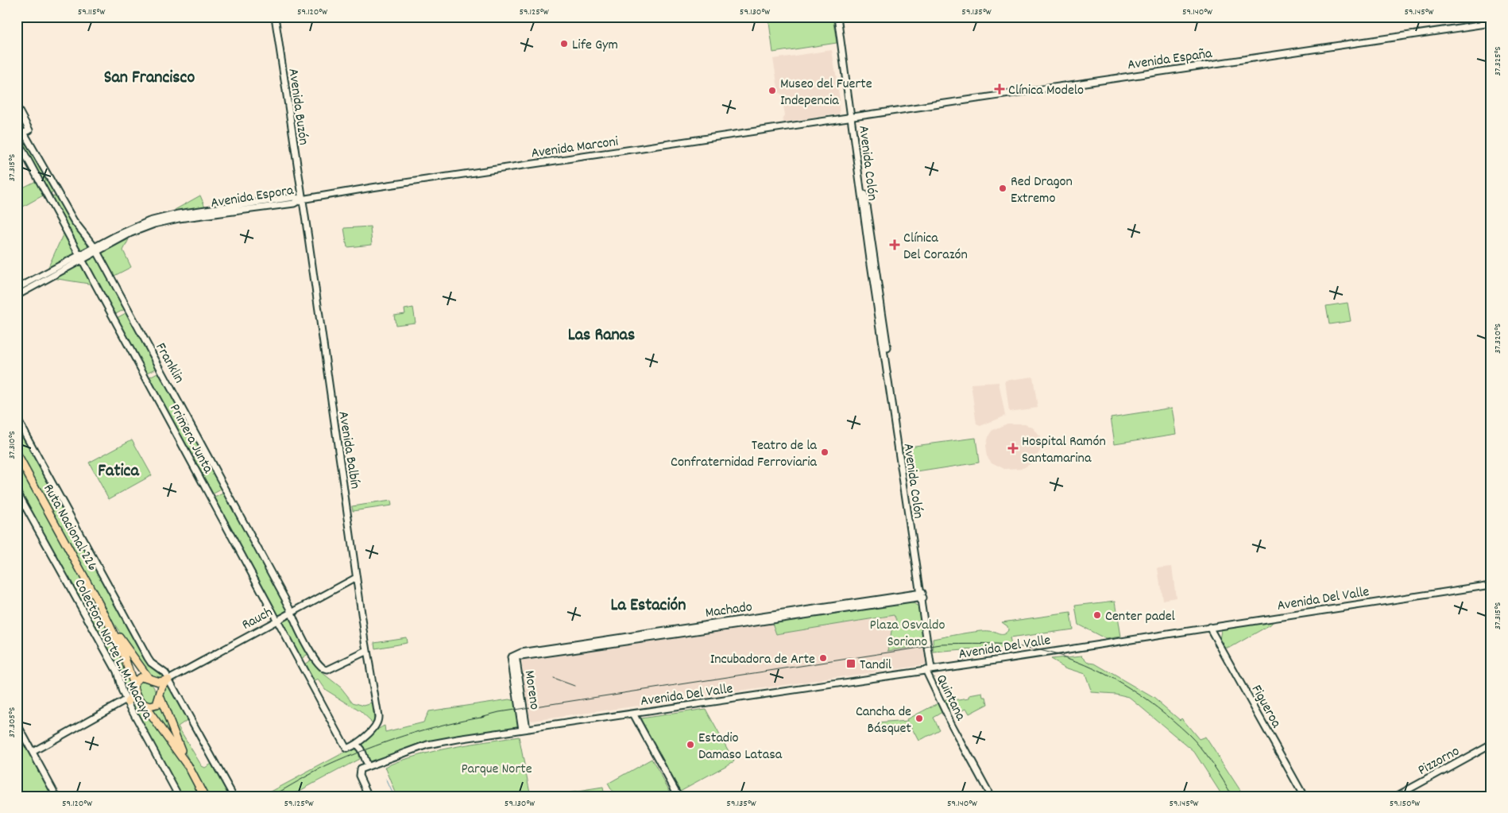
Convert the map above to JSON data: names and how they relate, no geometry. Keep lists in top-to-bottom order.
{
  "streets": {
    "highway": ["Ruta Nacional 226"],
    "main road": [
      "Avenida España",
      "Avenida Buzón",
      "Avenida Marconi",
      "Avenida Colón",
      "Avenida Espora",
      "Franklin",
      "Primera Junta",
      "Avenida Balbín",
      "Avenida Del Valle",
      "Machado",
      "Rauch",
      "Colectora Norte L. M. Macaya",
      "Moreno",
      "Quintana",
      "Figueroa",
      "Pizzorno"
    ]
  },
  "crossings": [
    ["Avenida España", "Avenida Marconi"],
    ["Avenida España", "Avenida Colón"],
    ["Avenida Buzón", "Avenida Marconi"],
    ["Avenida Buzón", "Avenida Espora"],
    ["Avenida Buzón", "Avenida Balbín"],
    ["Avenida Marconi", "Avenida Colón"],
    ["Avenida Marconi", "Avenida Espora"],
    ["Avenida Marconi", "Avenida Balbín"],
    ["Avenida Colón", "Avenida Del Valle"],
    ["Avenida Colón", "Machado"],
    ["Avenida Colón", "Quintana"],
    ["Avenida Espora", "Franklin"],
    ["Avenida Espora", "Primera Junta"],
    ["Avenida Espora", "Avenida Balbín"],
    ["Franklin", "Avenida Balbín"],
    ["Franklin", "Rauch"],
    ["Primera Junta", "Avenida Balbín"],
    ["Primera Junta", "Rauch"],
    ["Avenida Balbín", "Rauch"],
    ["Avenida Del Valle", "Moreno"],
    ["Avenida Del Valle", "Quintana"],
    ["Avenida Del Valle", "Figueroa"],
    ["Machado", "Moreno"]
  ],
  "districts": [
    "San Francisco",
    "Las Ranas",
    "Fatica",
    "La Estación"
  ],
  "parks": ["Plaza Osvaldo Soriano", "Parque Norte"],
  "places": {
    "other": [
      "Life Gym",
      "Museo del Fuerte Indepencia",
      "Red Dragon Extremo",
      "Teatro de la Confraternidad Ferroviaria",
      "Center padel",
      "Incubadora de Arte",
      "Cancha de Básquet",
      "Estadio Damaso Latasa"
    ],
    "health": ["Clínica Modelo", "Clínica Del Corazón", "Hospital Ramón Santamarina"],
    "transit": ["Tandil"]
  },
  "coordinates": [
    "59.115°W",
    "59.120°W",
    "59.125°W",
    "59.130°W",
    "59.135°W",
    "59.140°W",
    "59.145°W",
    "37.325°S",
    "37.315°S",
    "37.320°S",
    "37.310°S",
    "37.305°S",
    "59.150°W"
  ]
}
